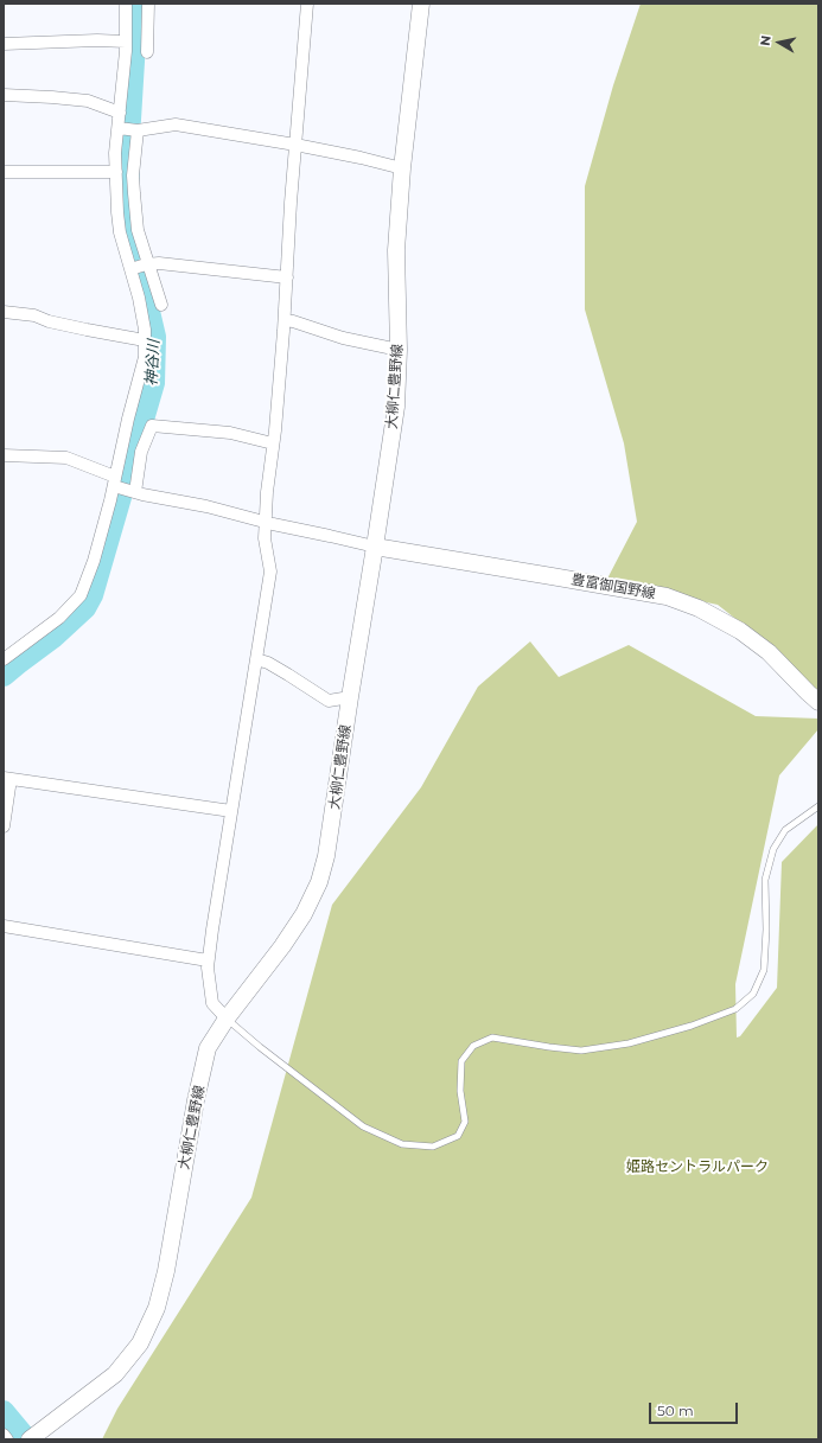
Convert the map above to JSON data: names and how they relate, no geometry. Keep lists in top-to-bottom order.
{
  "streets": {
    "main road": ["大柳仁豊野線", "豊富御国野線"]
  },
  "crossings": [
    ["大柳仁豊野線", "豊富御国野線"]
  ],
  "water": ["神谷川"],
  "parks": ["姫路セントラルパーク"],
  "scale_bar": "50 m",
  "north": "left"
}
